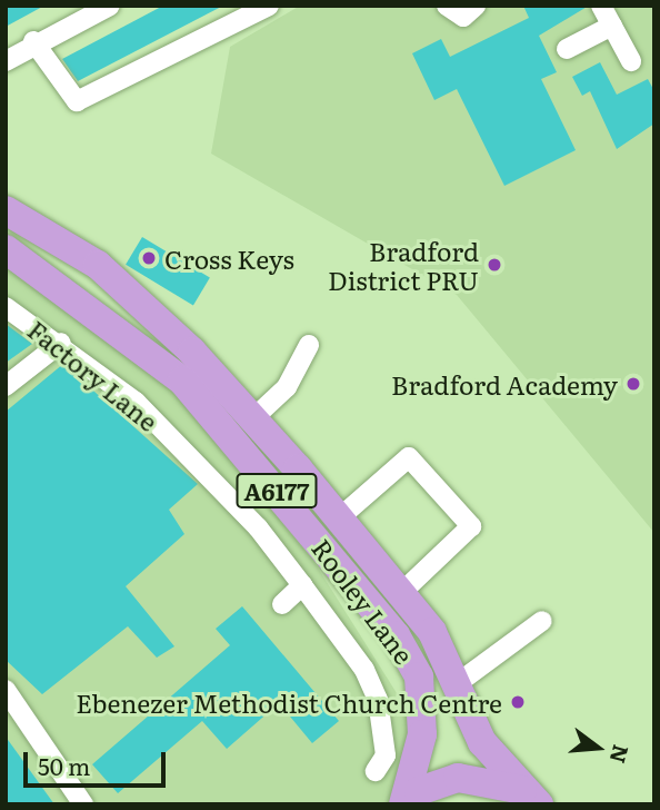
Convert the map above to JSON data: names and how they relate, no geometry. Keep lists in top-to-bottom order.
{
  "streets": {
    "highway": ["A6177", "Rooley Lane"],
    "street": ["Factory Lane"]
  },
  "places": [
    "Cross Keys",
    "Bradford District PRU",
    "Bradford Academy",
    "Ebenezer Methodist Church Centre"
  ],
  "scale_bar": "50 m",
  "north": "right"
}
